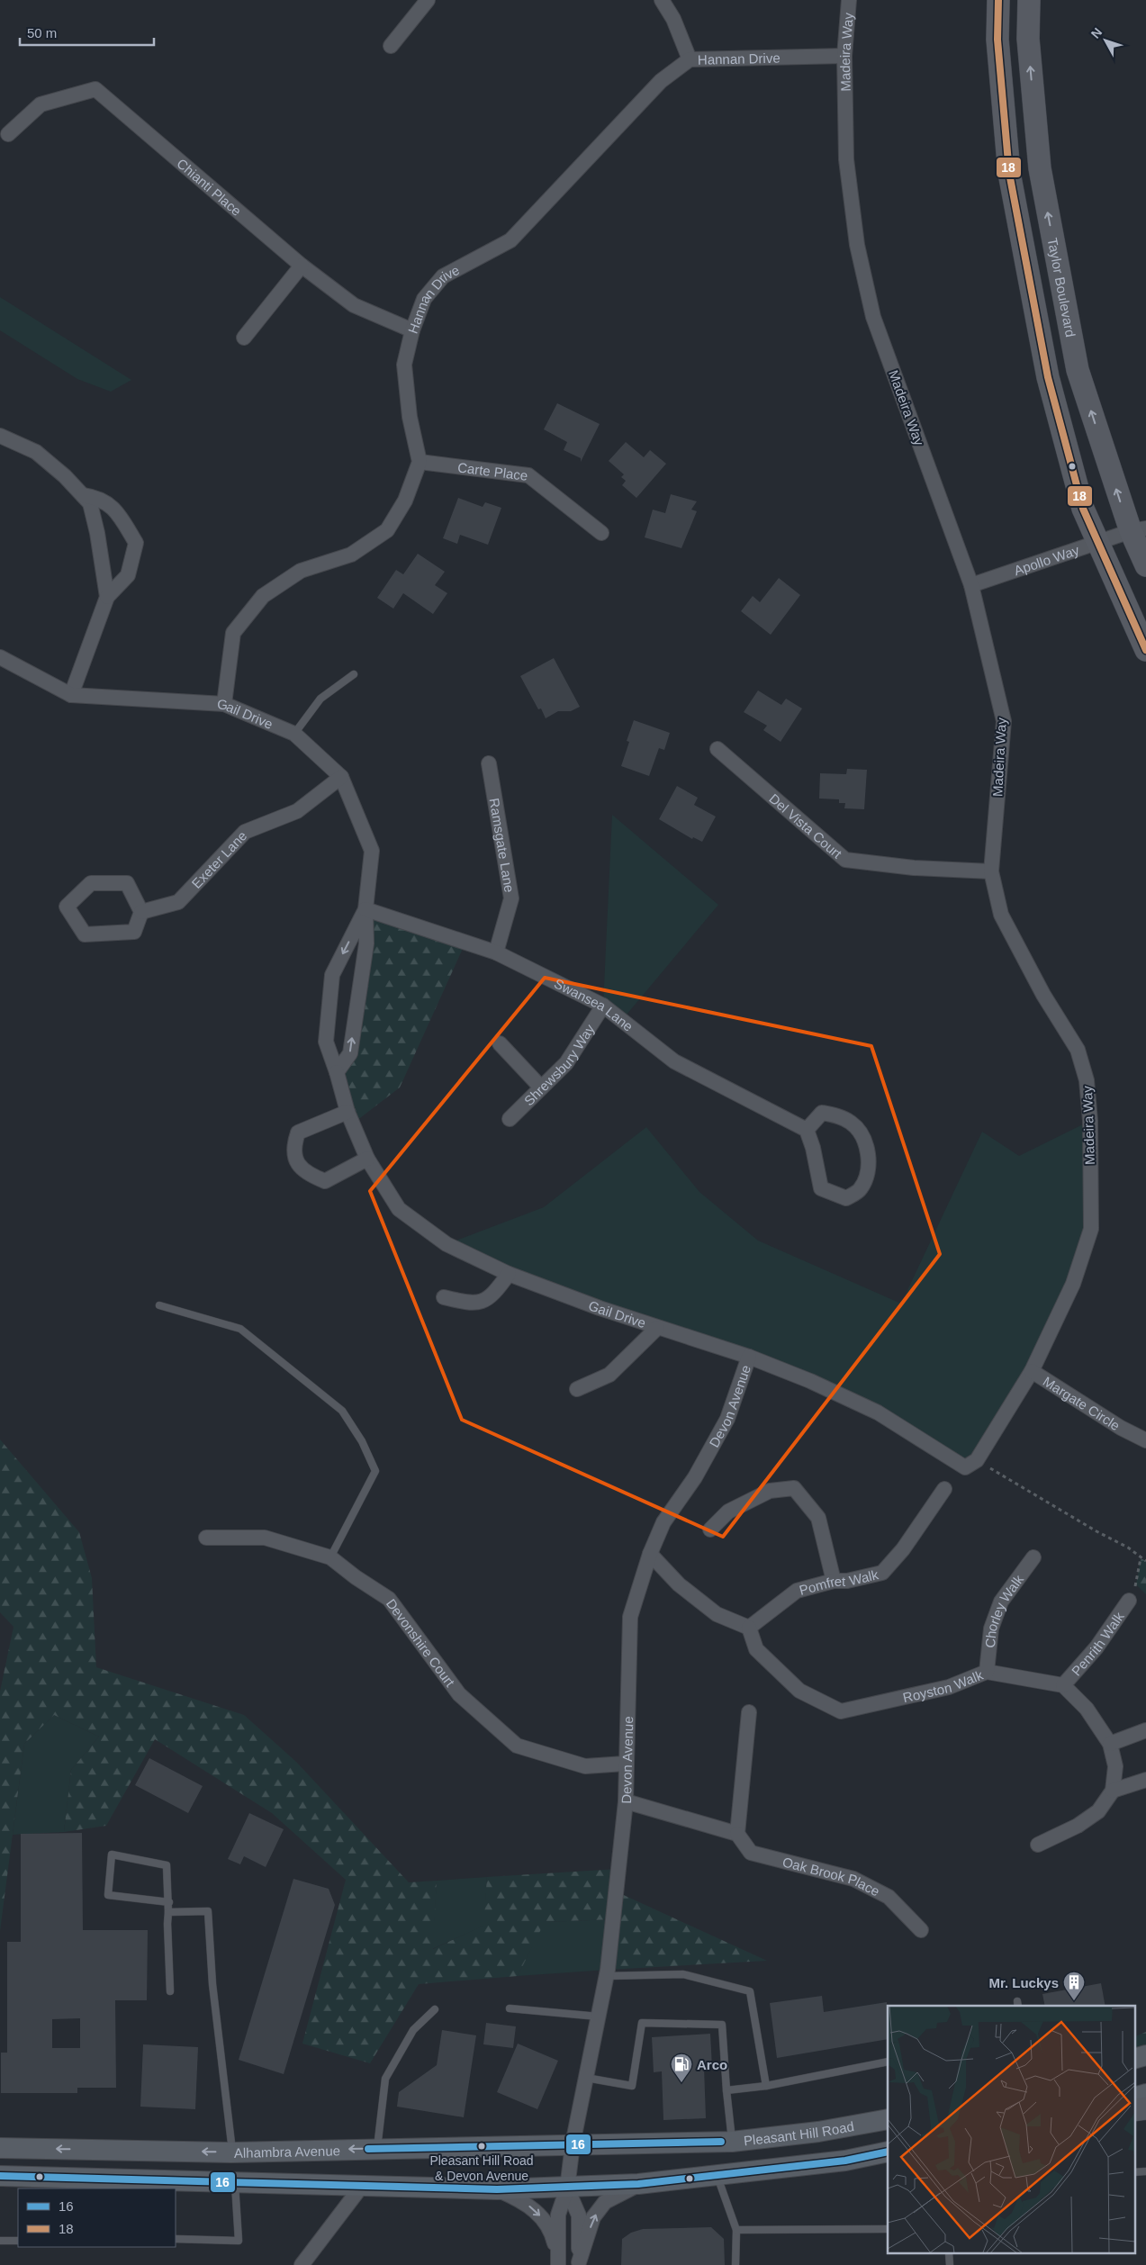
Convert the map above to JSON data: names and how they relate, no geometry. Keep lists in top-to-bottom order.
{
  "streets": {
    "main road": ["Taylor Boulevard", "Pleasant Hill Road", "Alhambra Avenue"],
    "street": [
      "Madeira Way",
      "Hannan Drive",
      "Chianti Place",
      "Carte Place",
      "Apollo Way",
      "Gail Drive",
      "Del Vista Court",
      "Ramsgate Lane",
      "Exeter Lane",
      "Swansea Lane",
      "Shrewsbury Way",
      "Margate Circle",
      "Devon Avenue",
      "Pomfret Walk",
      "Chorley Walk",
      "Devonshire Court",
      "Penrith Walk",
      "Royston Walk",
      "Oak Brook Place"
    ]
  },
  "crossings": [
    ["Madeira Way", "Hannan Drive"],
    ["Madeira Way", "Apollo Way"],
    ["Madeira Way", "Gail Drive"],
    ["Madeira Way", "Del Vista Court"],
    ["Madeira Way", "Margate Circle"],
    ["Hannan Drive", "Chianti Place"],
    ["Hannan Drive", "Carte Place"],
    ["Taylor Boulevard", "Apollo Way"],
    ["Gail Drive", "Exeter Lane"],
    ["Gail Drive", "Swansea Lane"],
    ["Gail Drive", "Devon Avenue"],
    ["Ramsgate Lane", "Swansea Lane"],
    ["Swansea Lane", "Shrewsbury Way"],
    ["Devon Avenue", "Devonshire Court"],
    ["Devon Avenue", "Pleasant Hill Road"],
    ["Devon Avenue", "Alhambra Avenue"],
    ["Pomfret Walk", "Royston Walk"],
    ["Chorley Walk", "Royston Walk"],
    ["Penrith Walk", "Royston Walk"],
    ["Pleasant Hill Road", "Alhambra Avenue"]
  ],
  "places": {
    "building": ["Mr. Luckys"],
    "fuel station": ["Arco"],
    "other": ["Pleasant Hill Road & Devon Avenue"]
  },
  "lines": ["transit line 18", "transit line 16"],
  "legend": ["16", "18"],
  "scale_bar": "50 m",
  "north": "top left"
}
